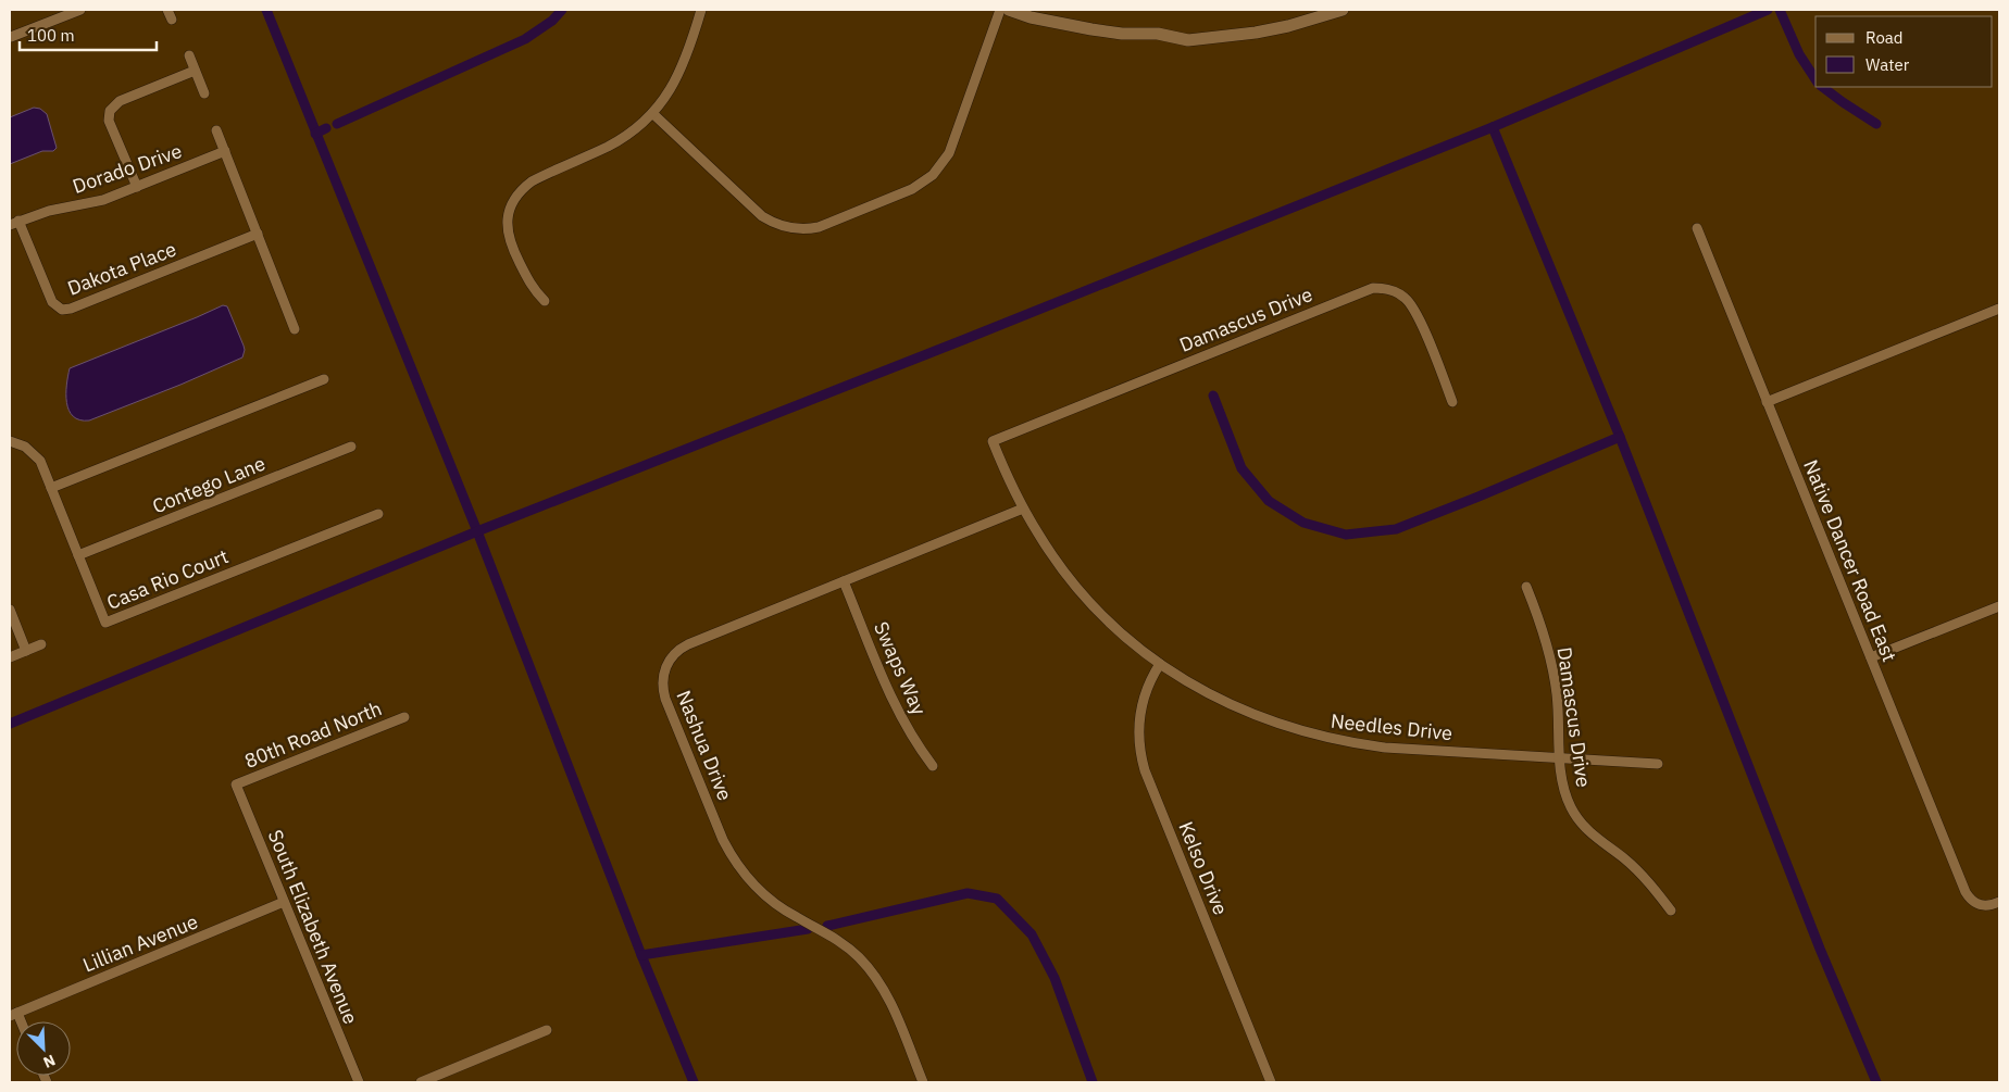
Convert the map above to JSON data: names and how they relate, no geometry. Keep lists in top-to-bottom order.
{
  "streets": {
    "street": [
      "Dorado Drive",
      "Dakota Place",
      "Damascus Drive",
      "Contego Lane",
      "Native Dancer Road East",
      "Casa Rio Court",
      "Swaps Way",
      "Needles Drive",
      "80th Road North",
      "Nashua Drive",
      "Kelso Drive",
      "South Elizabeth Avenue",
      "Lillian Avenue"
    ]
  },
  "crossings": [
    ["Dorado Drive", "Dakota Place"],
    ["Damascus Drive", "Needles Drive"],
    ["Contego Lane", "Casa Rio Court"],
    ["Swaps Way", "Nashua Drive"],
    ["Needles Drive", "Nashua Drive"],
    ["Needles Drive", "Kelso Drive"],
    ["80th Road North", "South Elizabeth Avenue"],
    ["South Elizabeth Avenue", "Lillian Avenue"]
  ],
  "legend": ["Road", "Water"],
  "scale_bar": "100 m",
  "north": "bottom right"
}
